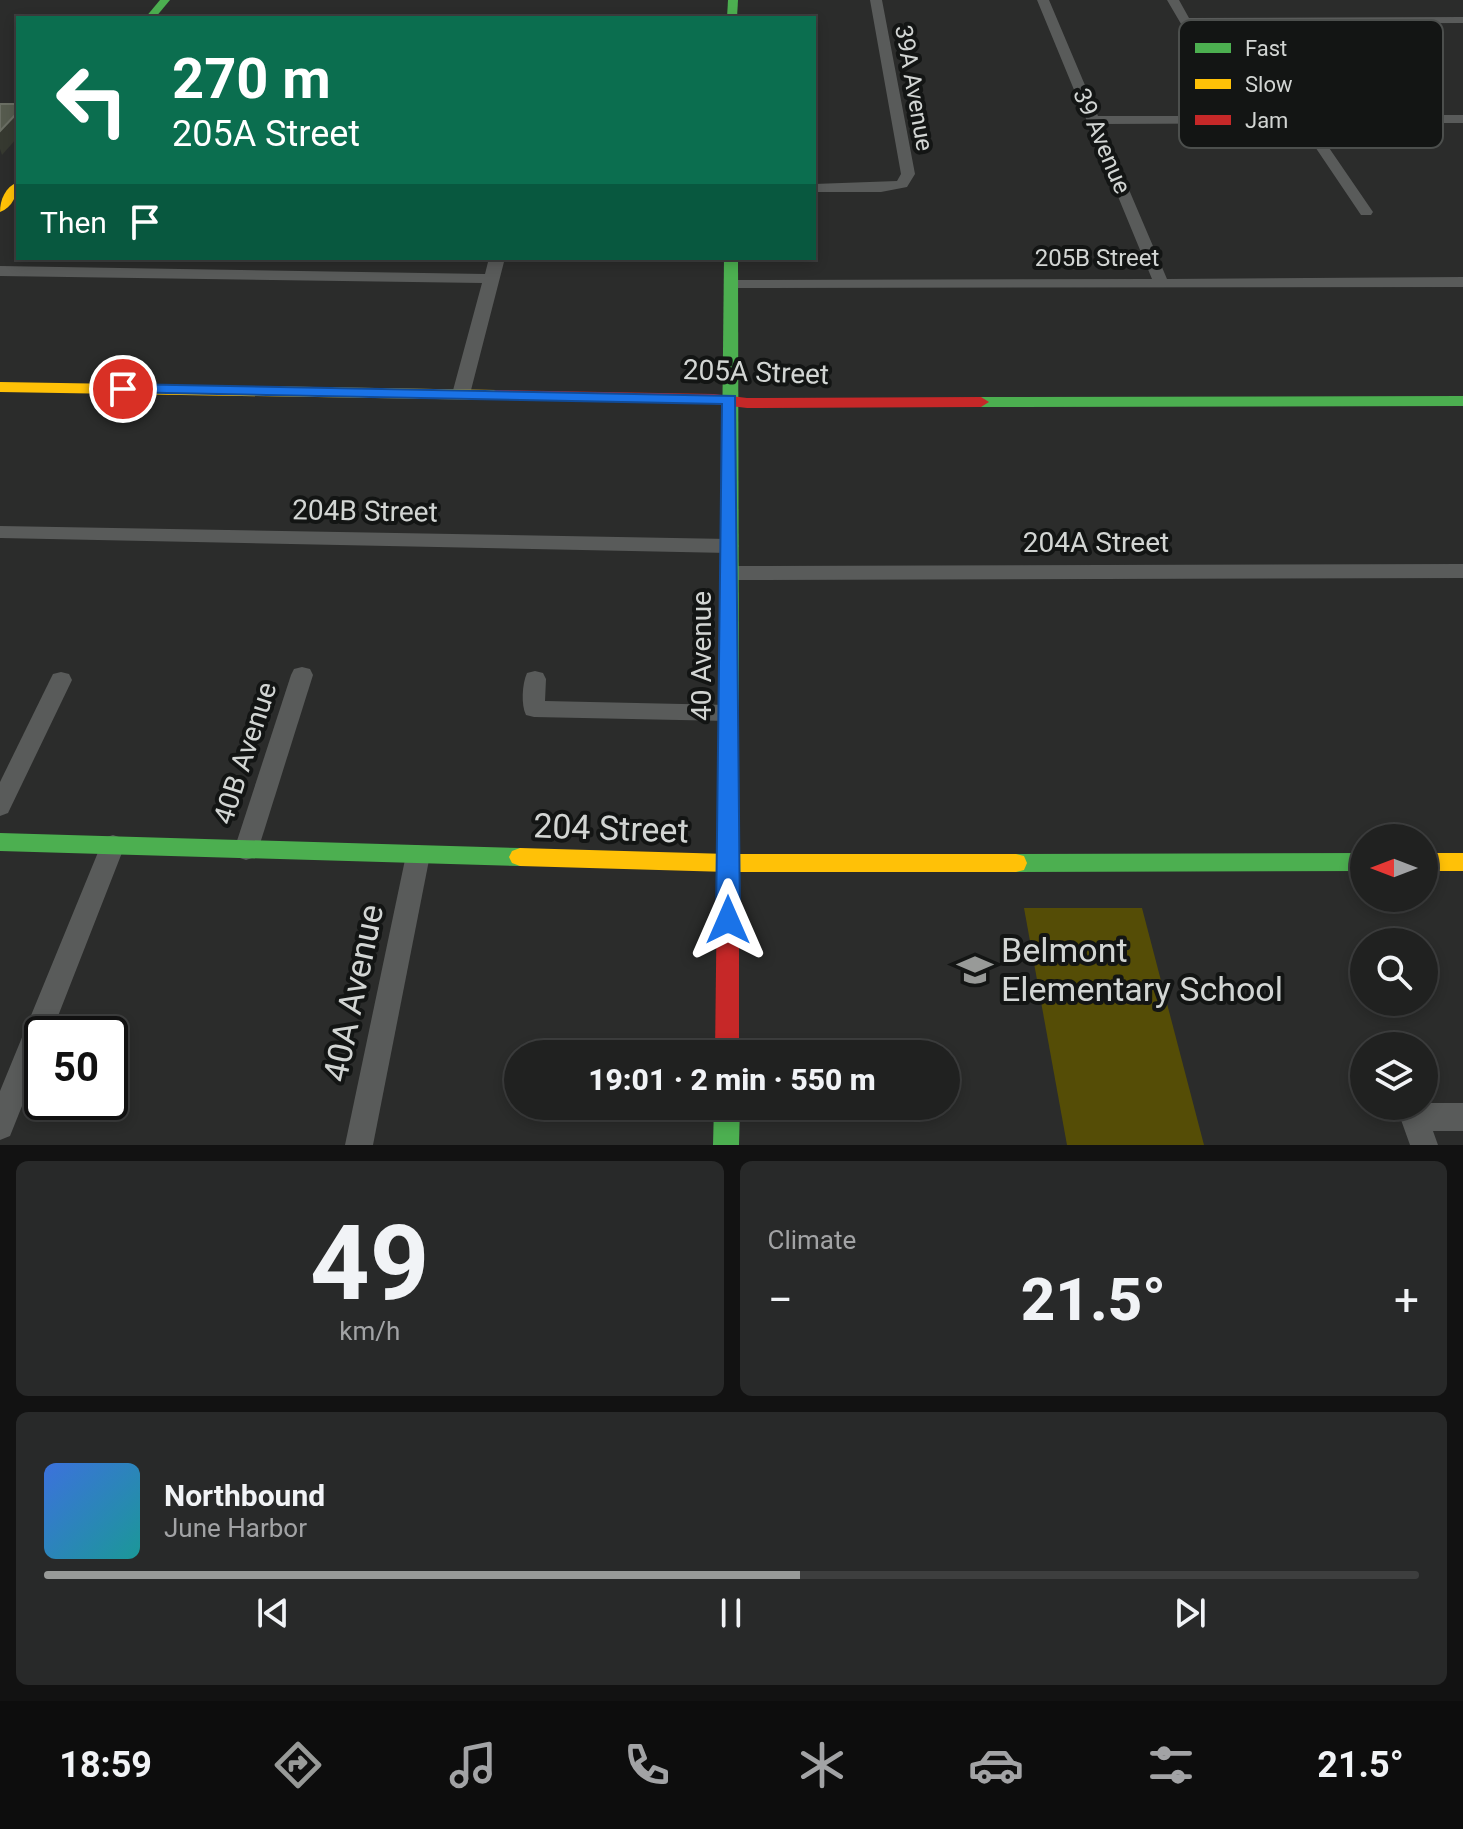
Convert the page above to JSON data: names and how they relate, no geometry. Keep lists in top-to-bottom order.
{
  "streets": {
    "street": [
      "39A Avenue",
      "39 Avenue",
      "205B Street",
      "205A Street",
      "204B Street",
      "204A Street",
      "40 Avenue",
      "40B Avenue",
      "204 Street",
      "40A Avenue"
    ]
  },
  "crossings": [
    ["39 Avenue", "205B Street"],
    ["205B Street", "40 Avenue"],
    ["205A Street", "40 Avenue"],
    ["204B Street", "40 Avenue"],
    ["204A Street", "40 Avenue"],
    ["40 Avenue", "204 Street"],
    ["40B Avenue", "204 Street"],
    ["204 Street", "40A Avenue"]
  ],
  "places": {
    "school or university": ["Belmont Elementary School"]
  },
  "legend": ["Fast", "Slow", "Jam"],
  "north": "left",
  "page": {
    "turn": ["270 m", "205A Street"],
    "then": "Then",
    "limit": "50",
    "trip": "19:01 · 2 min · 550 m",
    "tile": [
      ["49", "km/h"],
      "Climate"
    ],
    "heat": ["−", "21.5°", "+"],
    "song": ["Northbound", "June Harbor"],
    "tabs": ["18:59", "21.5°"]
  }
}
